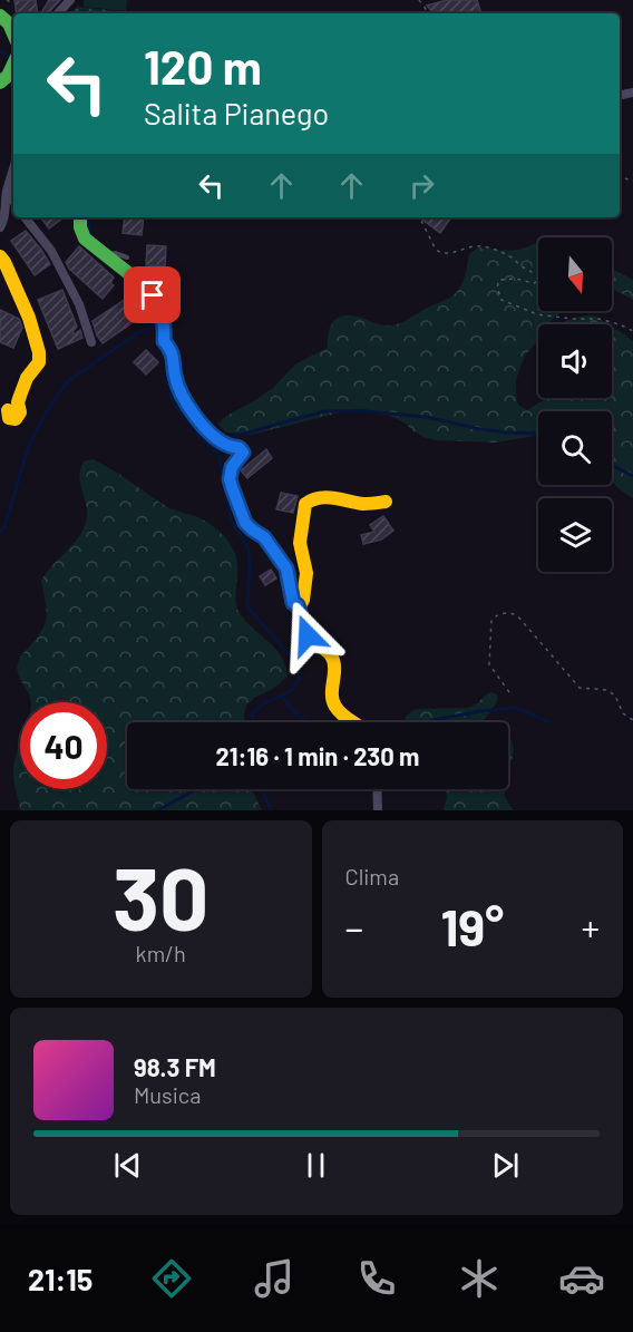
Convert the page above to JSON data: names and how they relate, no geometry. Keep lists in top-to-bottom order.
{
  "north": "bottom",
  "page": {
    "turn": ["120 m", "Salita Pianego"],
    "limit": "40",
    "trip": "21:16 · 1 min · 230 m",
    "tile": [
      ["30", "km/h"],
      "Clima"
    ],
    "heat": ["−", "19°", "+"],
    "song": ["98.3 FM", "Musica"],
    "tabs": "21:15"
  }
}
